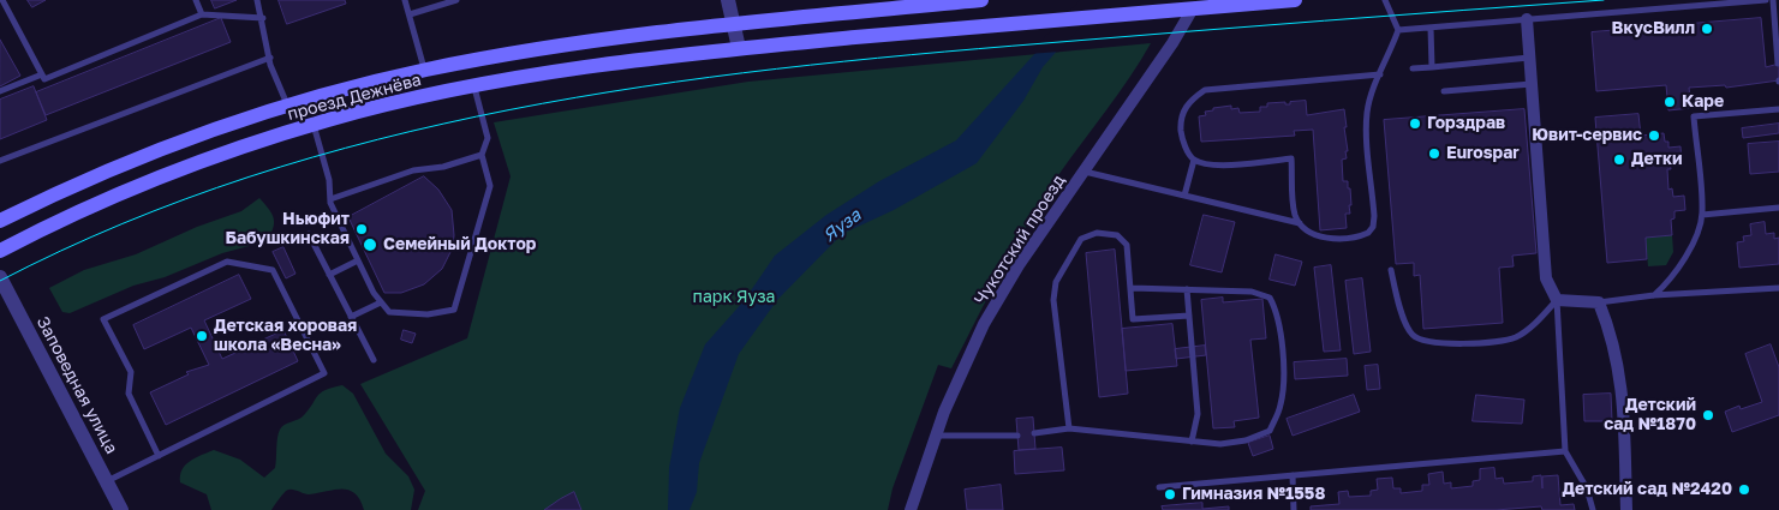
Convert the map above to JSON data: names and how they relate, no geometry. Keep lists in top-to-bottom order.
{
  "streets": {
    "main road": ["проезд Дежнёва"],
    "street": ["Чукотский проезд", "Заповедная улица"]
  },
  "crossings": [
    ["проезд Дежнёва", "Чукотский проезд"]
  ],
  "water": ["Яуза"],
  "parks": ["парк Яуза"],
  "places": [
    "ВкусВилл",
    "Каре",
    "Горздрав",
    "Ювит-сервис",
    "Eurospar",
    "Детки",
    "Ньюфит Бабушкинская",
    "Семейный Доктор",
    "Детская хоровая школа «Весна»",
    "Детский сад №1870",
    "Детский сад №2420",
    "Гимназия №1558"
  ]
}
